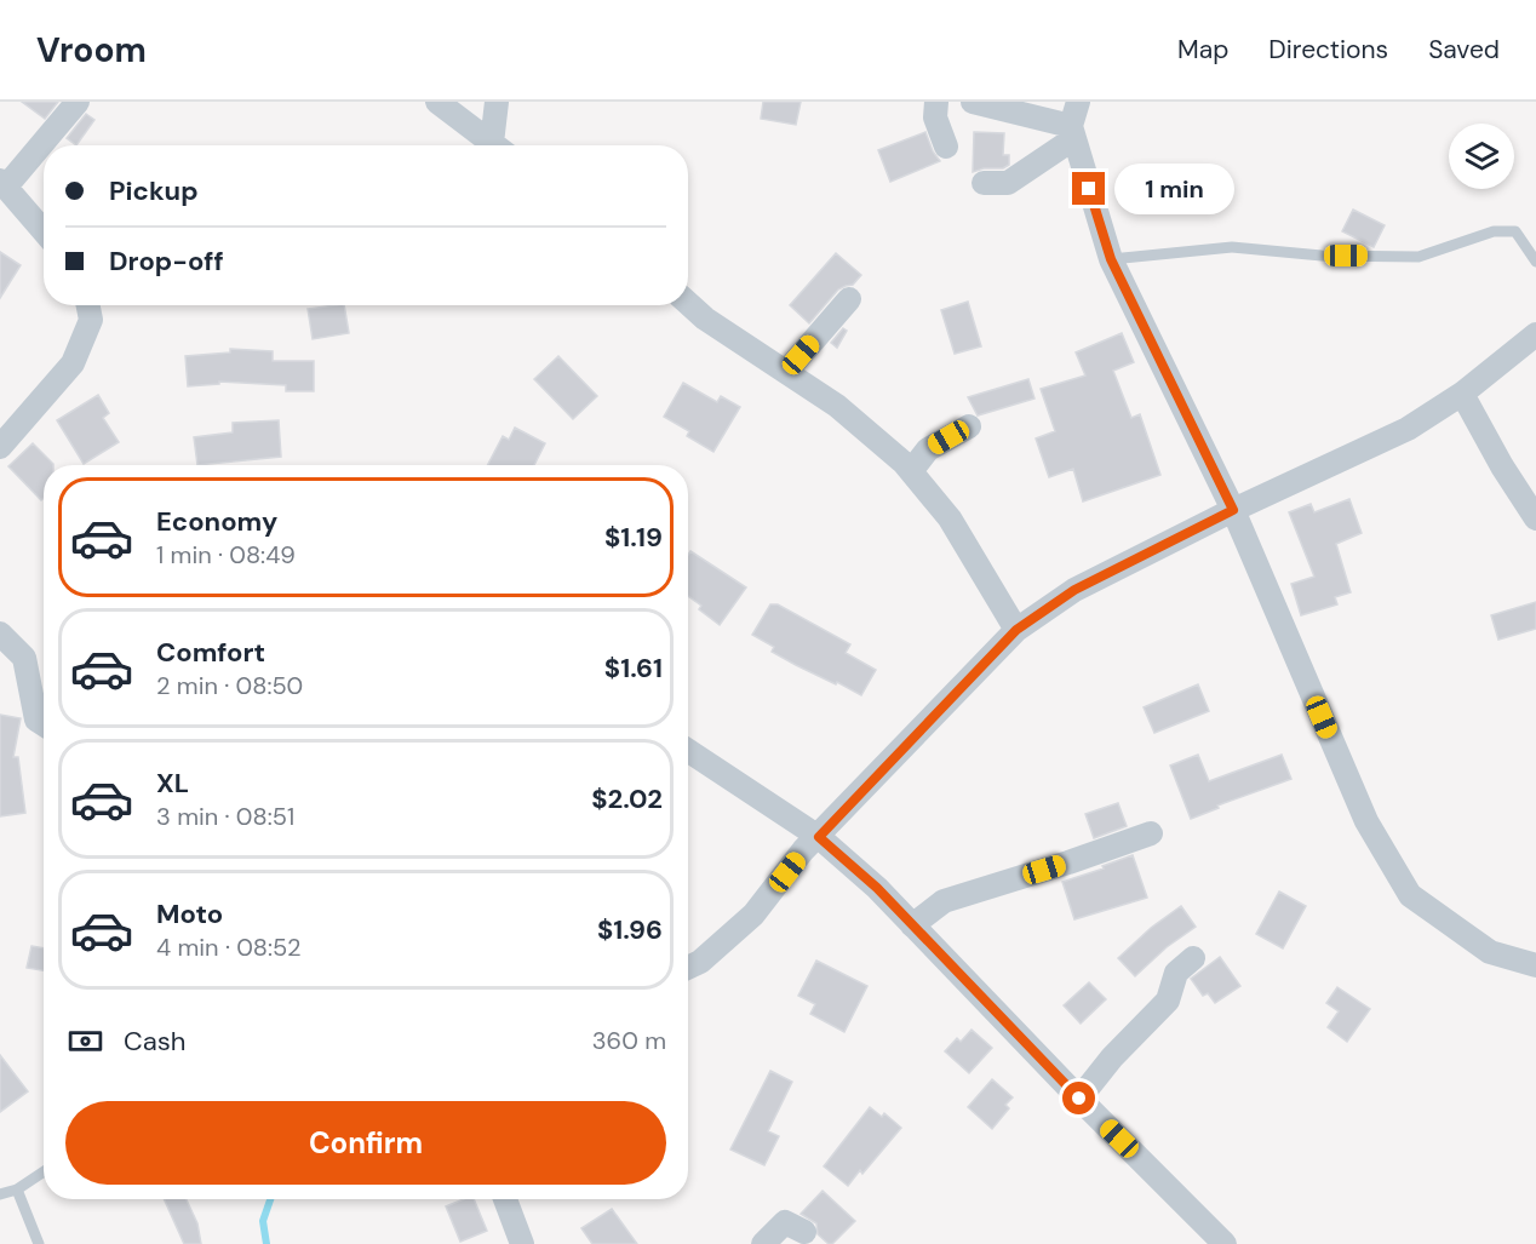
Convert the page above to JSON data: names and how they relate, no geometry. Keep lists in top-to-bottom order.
{
  "page": {
    "header": "Vroom",
    "nav": ["Map", "Directions", "Saved"],
    "banner": ["Pickup", "Drop-off"],
    "bubble": "1 min",
    "list": [
      {
        "name": "Economy",
        "note": "1 min · 08:49",
        "value": "$1.19"
      },
      {
        "name": "Comfort",
        "note": "2 min · 08:50",
        "value": "$1.61"
      },
      {
        "name": "XL",
        "note": "3 min · 08:51",
        "value": "$2.02"
      },
      {
        "name": "Moto",
        "note": "4 min · 08:52",
        "value": "$1.96"
      }
    ],
    "pay": ["Cash", "360 m"],
    "buttons": "Confirm"
  }
}
